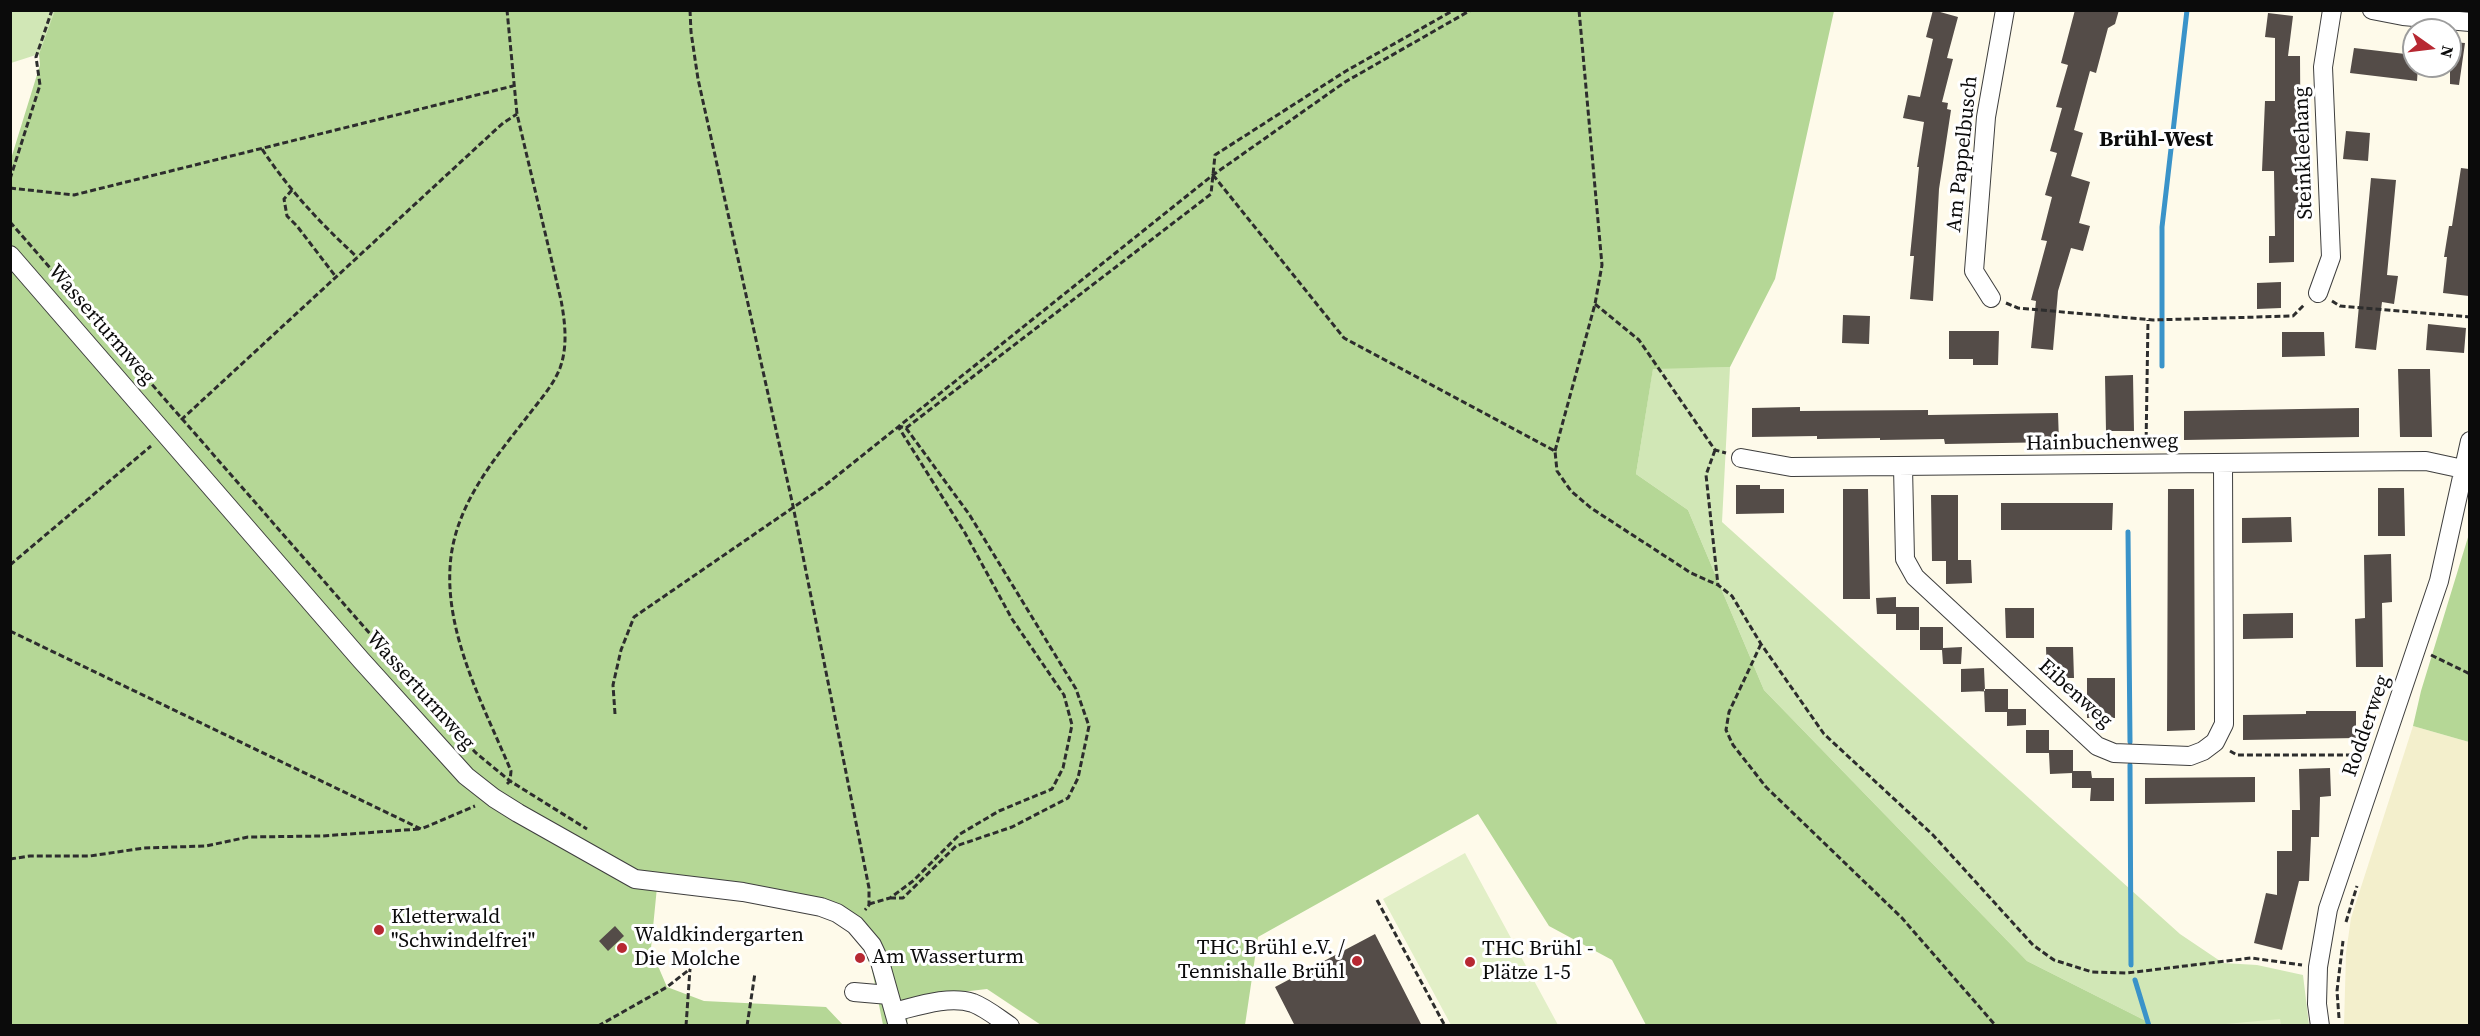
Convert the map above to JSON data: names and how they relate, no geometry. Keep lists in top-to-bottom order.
{
  "streets": {
    "street": [
      "Steinkleehang",
      "Am Pappelbusch",
      "Wasserturmweg",
      "Hainbuchenweg",
      "Eibenweg",
      "Rodderweg"
    ]
  },
  "crossings": [
    ["Hainbuchenweg", "Eibenweg"],
    ["Hainbuchenweg", "Rodderweg"]
  ],
  "districts": ["Brühl-West"],
  "places": [
    "Kletterwald \"Schwindelfrei\"",
    "Waldkindergarten Die Molche",
    "Am Wasserturm",
    "THC Brühl e.V. / Tennishalle Brühl",
    "THC Brühl - Plätze 1-5"
  ],
  "north": "right"
}
